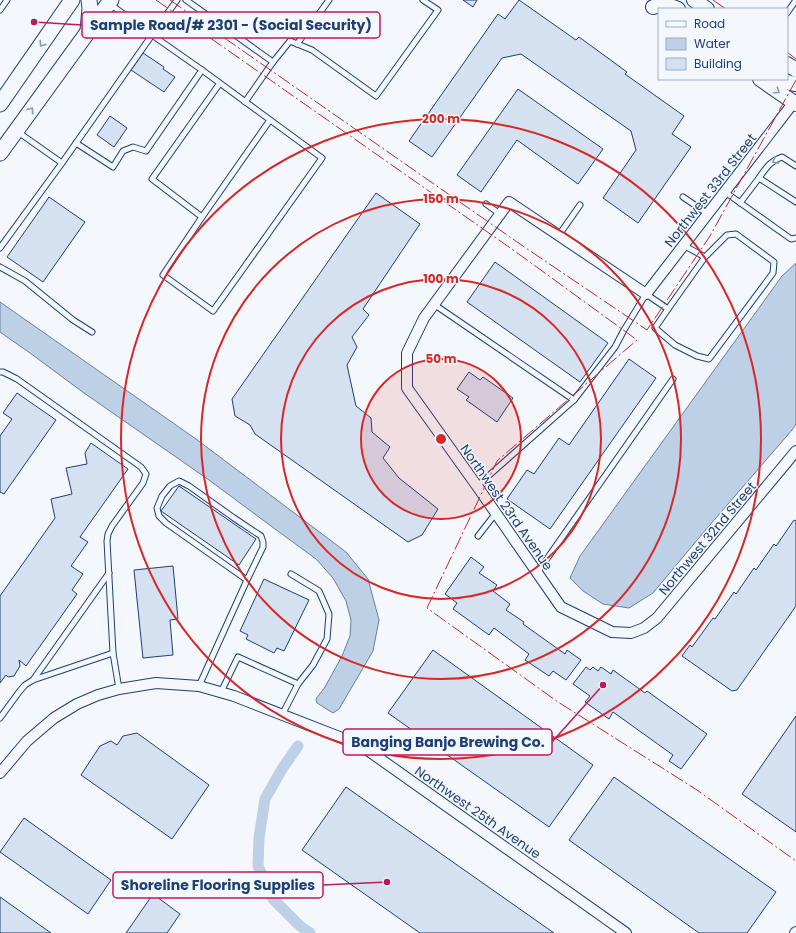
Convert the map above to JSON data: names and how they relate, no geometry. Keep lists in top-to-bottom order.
{
  "streets": {
    "street": [
      "Northwest 33rd Street",
      "Northwest 23rd Avenue",
      "Northwest 32nd Street",
      "Northwest 25th Avenue"
    ]
  },
  "crossings": [
    ["Northwest 23rd Avenue", "Northwest 32nd Street"]
  ],
  "places": ["Sample Road/# 2301 - (Social Security)", "Banging Banjo Brewing Co.", "Shoreline Flooring Supplies"],
  "legend": ["Road", "Water", "Building"],
  "rings": [
    "200 m",
    "150 m",
    "100 m",
    "50 m"
  ]
}
